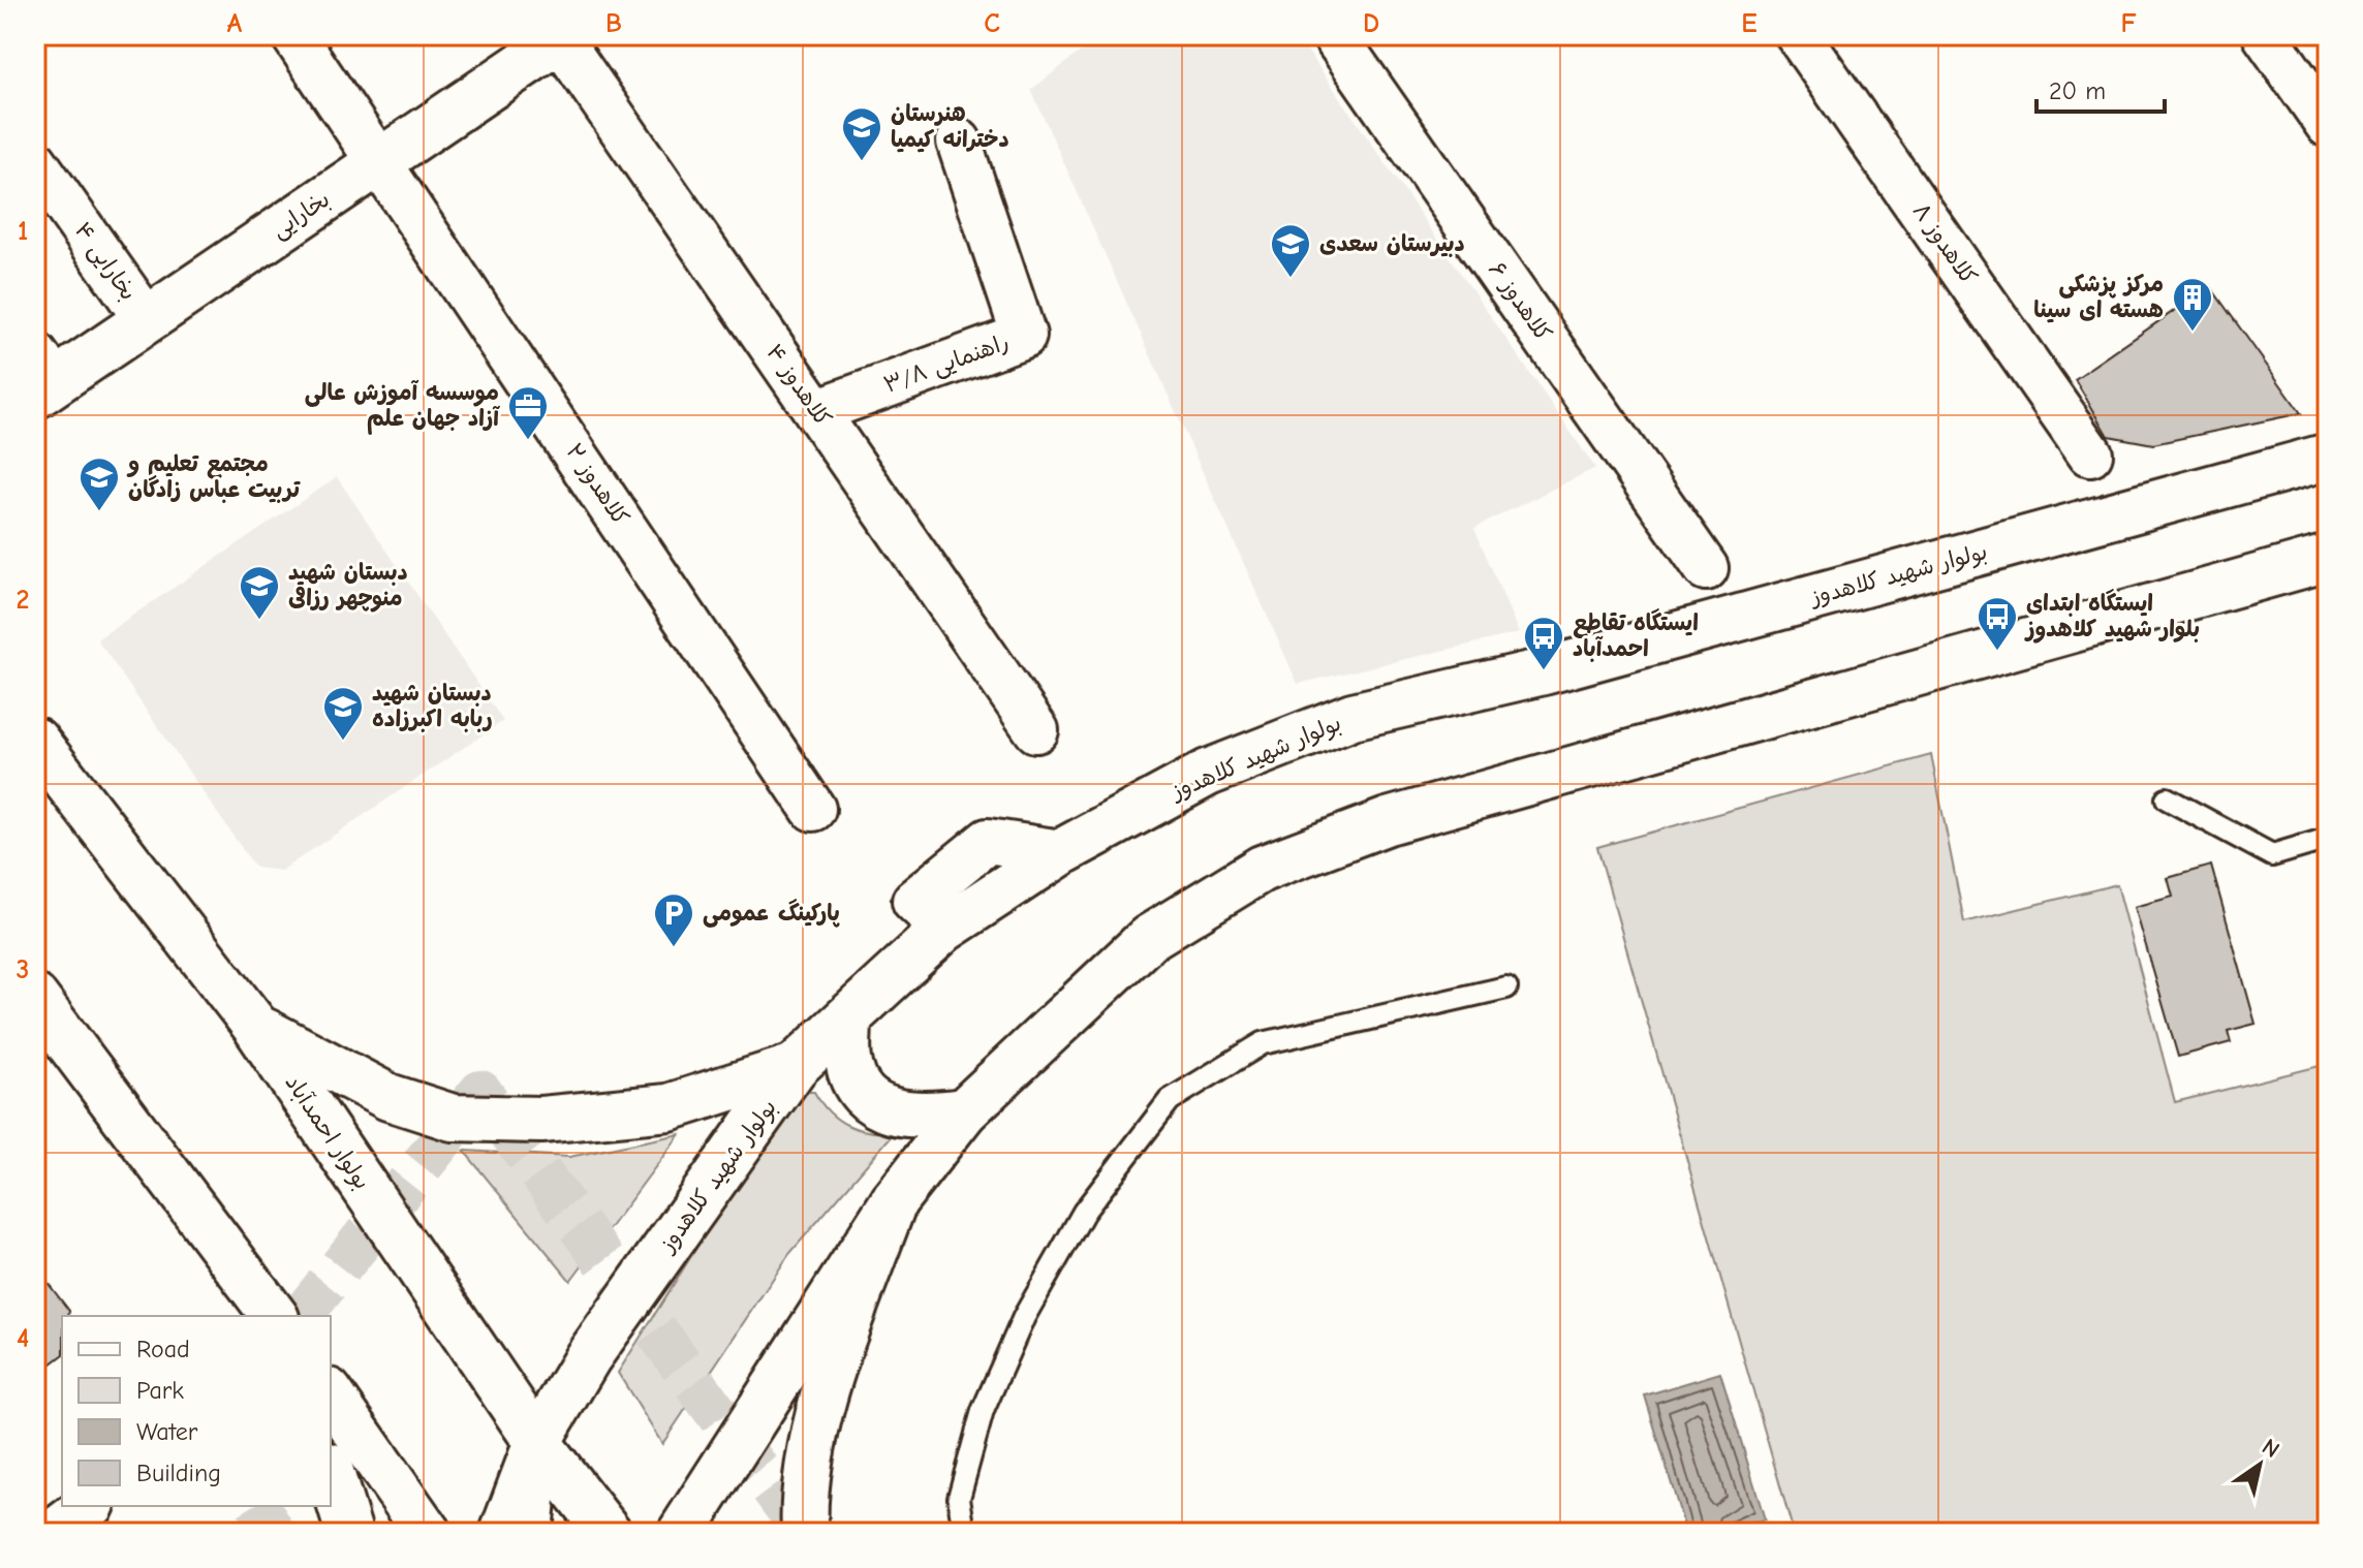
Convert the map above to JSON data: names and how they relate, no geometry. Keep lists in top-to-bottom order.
{
  "streets": {
    "main road": ["بخارایی", "بولوار شهید کلاهدوز", "بولوار احمدآباد"],
    "street": [
      "کلاهدوز ۸",
      "بخارایی ۴",
      "کلاهدوز ۶",
      "راهنمایی ۳/۸",
      "کلاهدوز ۴",
      "کلاهدوز ۲"
    ]
  },
  "crossings": [
    ["بخارایی", "بخارایی ۴"],
    ["بخارایی", "کلاهدوز ۴"],
    ["بخارایی", "کلاهدوز ۲"],
    ["راهنمایی ۳/۸", "کلاهدوز ۴"],
    ["بولوار شهید کلاهدوز", "بولوار احمدآباد"]
  ],
  "places": {
    "school or university": [
      "هنرستان دخترانه کیمیا",
      "دبیرستان سعدی",
      "مجتمع تعلیم و تربیت عباس زادگان",
      "دبستان شهید منوچهر رزاقی",
      "دبستان شهید ربابه اکبرزاده"
    ],
    "building": ["مرکز پزشکی هسته ای سینا"],
    "office": ["موسسه آموزش عالی آزاد جهان علم"],
    "bus stop": ["ایستگاه ابتدای بلوار شهید کلاهدوز", "ایستگاه تقاطع احمدآباد"],
    "parking": ["پارکینگ عمومی"]
  },
  "legend": [
    "Road",
    "Park",
    "Water",
    "Building"
  ],
  "scale_bar": "20 m",
  "north": "top right",
  "grid": {
    "columns": [
      "A",
      "B",
      "C",
      "D",
      "E",
      "F"
    ],
    "rows": [
      "1",
      "2",
      "3",
      "4"
    ]
  }
}
